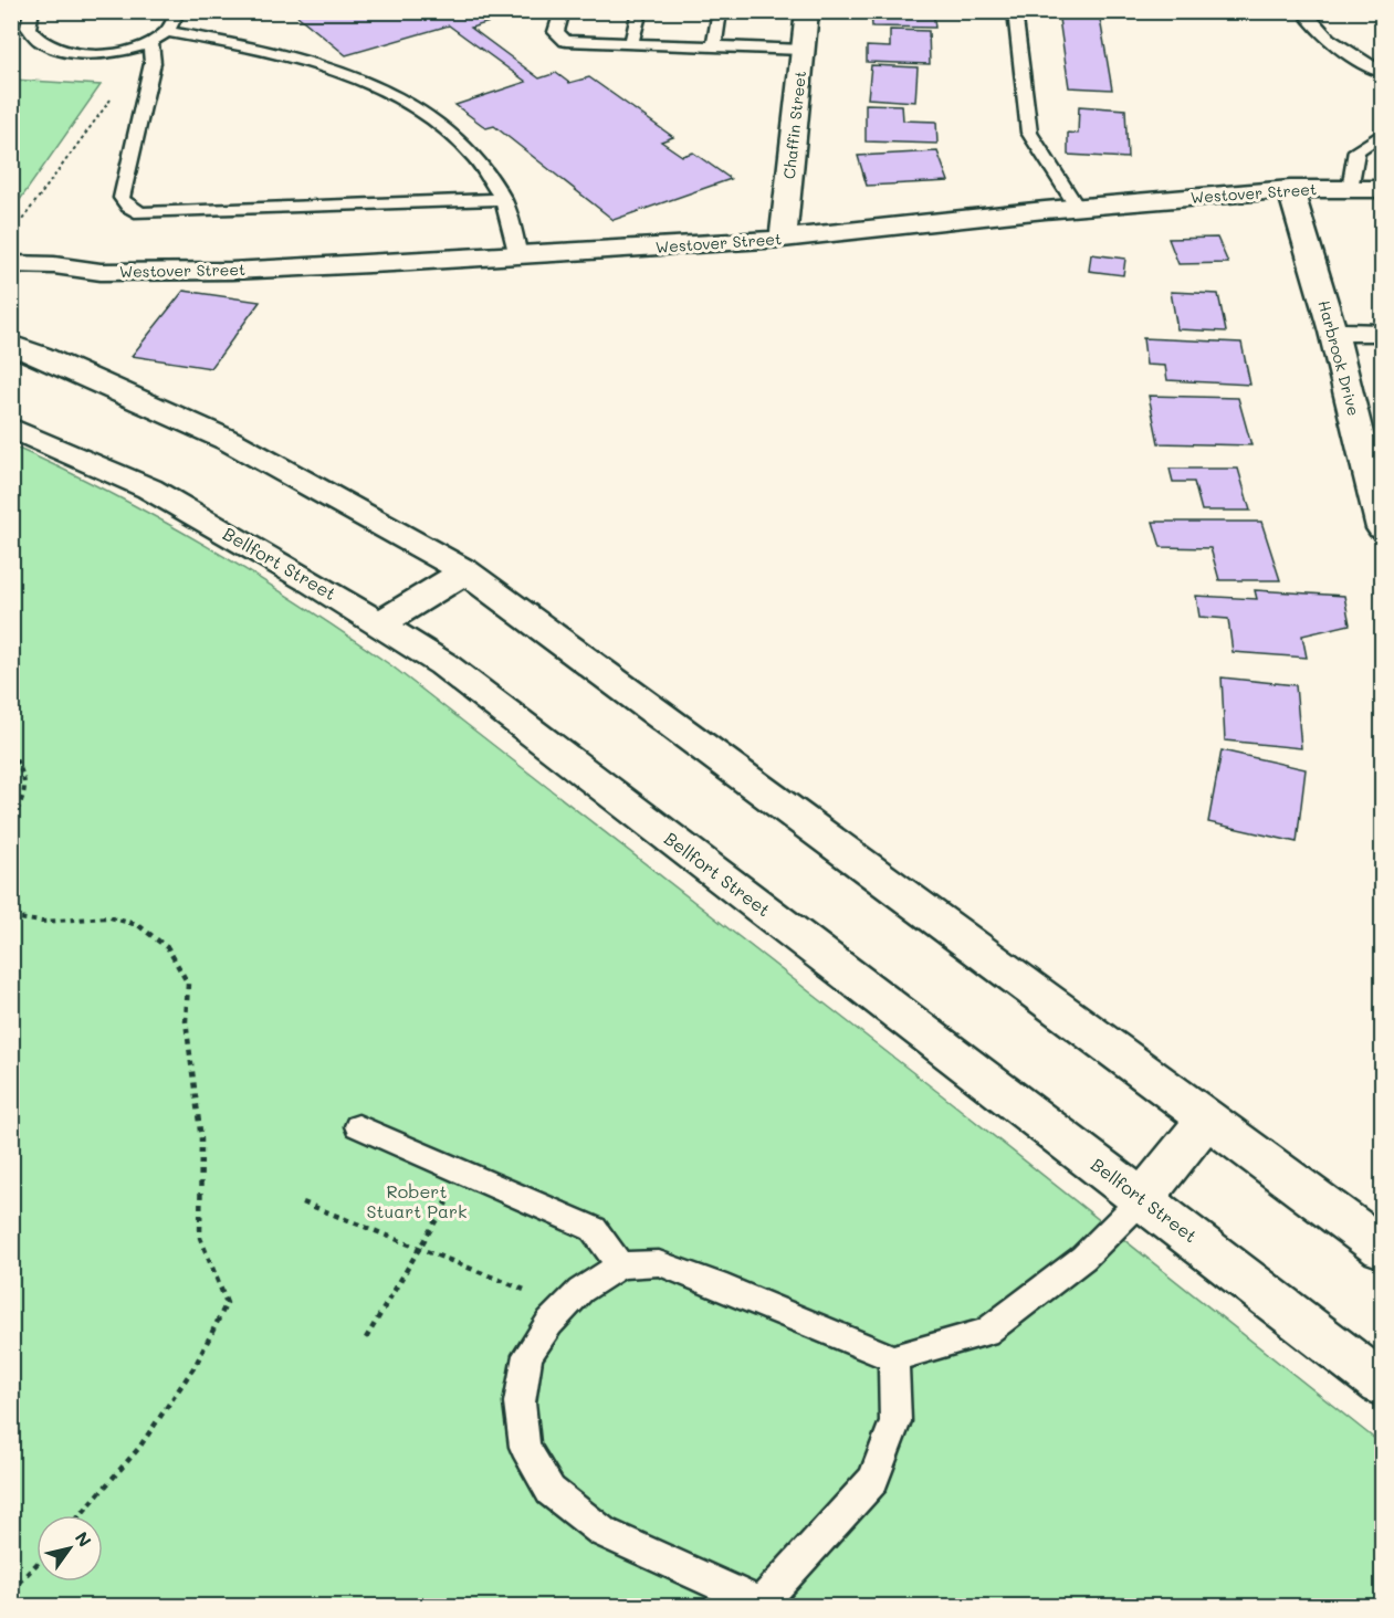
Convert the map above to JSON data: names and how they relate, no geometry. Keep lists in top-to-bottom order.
{
  "streets": {
    "main road": [
      "Chaffin Street",
      "Westover Street",
      "Harbrook Drive",
      "Bellfort Street"
    ]
  },
  "crossings": [
    ["Chaffin Street", "Westover Street"],
    ["Westover Street", "Harbrook Drive"]
  ],
  "parks": ["Robert Stuart Park"],
  "north": "top right"
}
